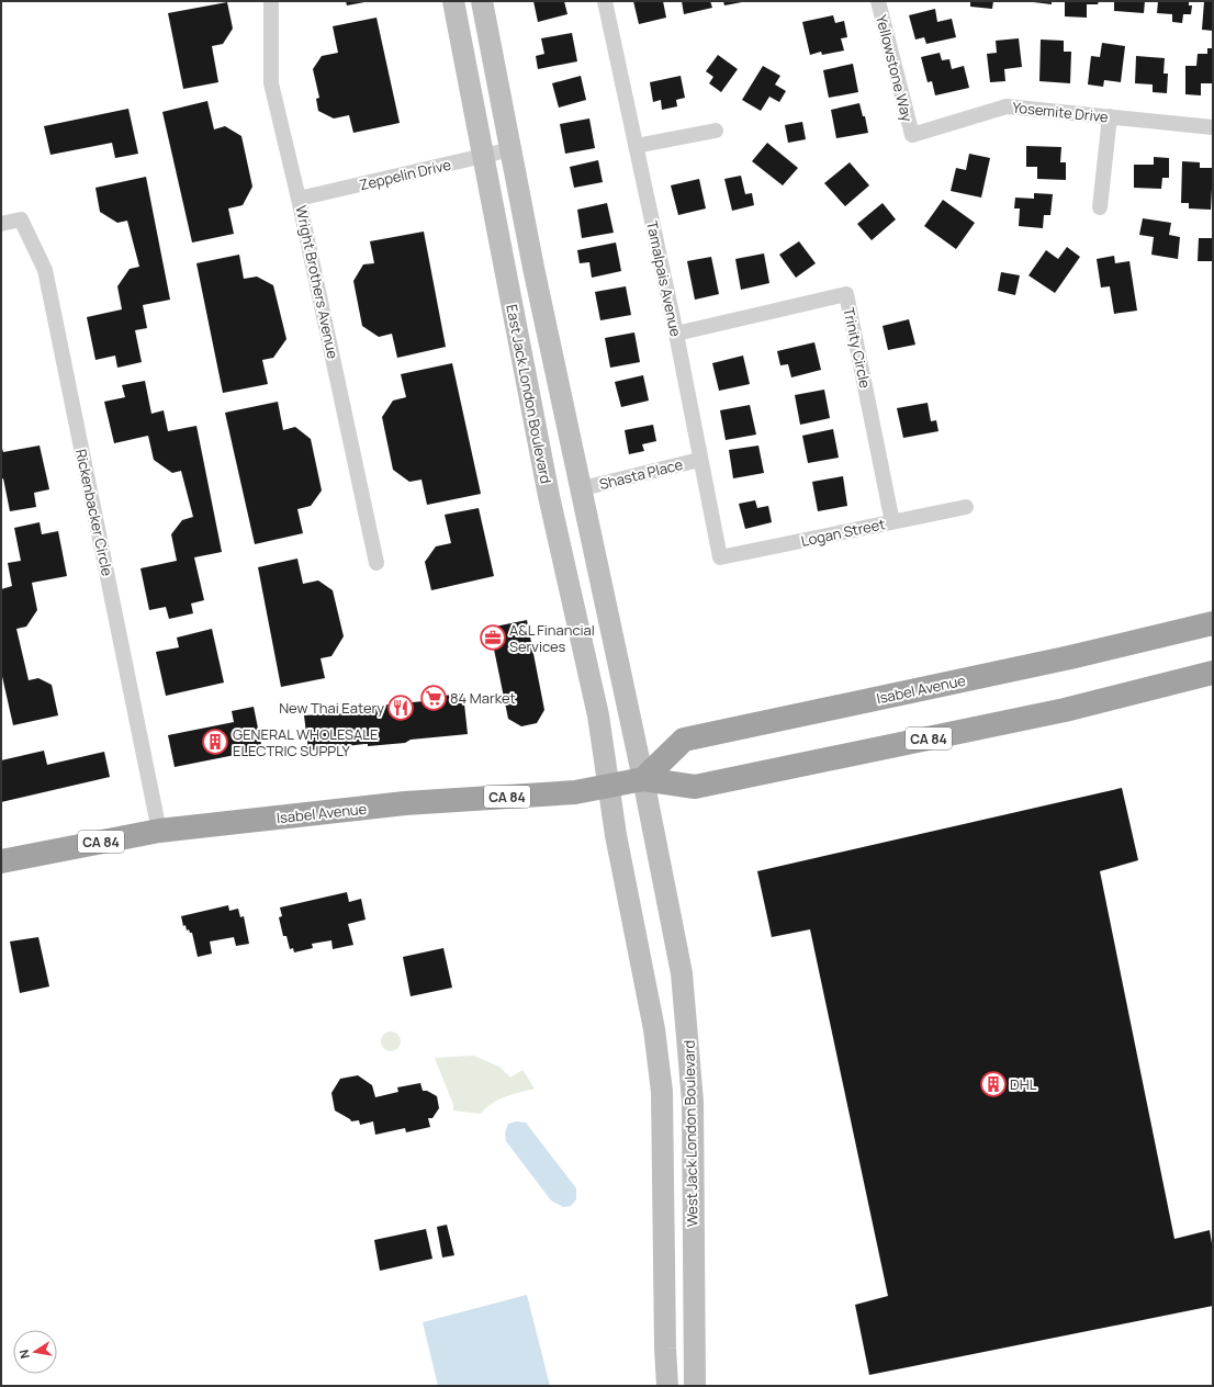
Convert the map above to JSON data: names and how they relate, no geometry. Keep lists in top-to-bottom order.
{
  "streets": {
    "highway": ["Isabel Avenue", "CA 84"],
    "main road": ["East Jack London Boulevard", "West Jack London Boulevard"],
    "street": [
      "Yellowstone Way",
      "Yosemite Drive",
      "Zeppelin Drive",
      "Tamalpais Avenue",
      "Wright Brothers Avenue",
      "Trinity Circle",
      "Shasta Place",
      "Rickenbacker Circle",
      "Logan Street"
    ]
  },
  "crossings": [
    ["Yellowstone Way", "Yosemite Drive"],
    ["Zeppelin Drive", "Wright Brothers Avenue"],
    ["Zeppelin Drive", "East Jack London Boulevard"],
    ["Tamalpais Avenue", "Trinity Circle"],
    ["Tamalpais Avenue", "Shasta Place"],
    ["Tamalpais Avenue", "Logan Street"],
    ["Trinity Circle", "Logan Street"],
    ["East Jack London Boulevard", "Shasta Place"],
    ["East Jack London Boulevard", "Isabel Avenue"],
    ["East Jack London Boulevard", "West Jack London Boulevard"],
    ["Rickenbacker Circle", "Isabel Avenue"],
    ["Isabel Avenue", "West Jack London Boulevard"]
  ],
  "places": {
    "office": ["A&L Financial Services"],
    "supermarket": ["84 Market"],
    "restaurant": ["New Thai Eatery"],
    "building": ["GENERAL WHOLESALE ELECTRIC SUPPLY", "DHL"]
  },
  "north": "left"
}
